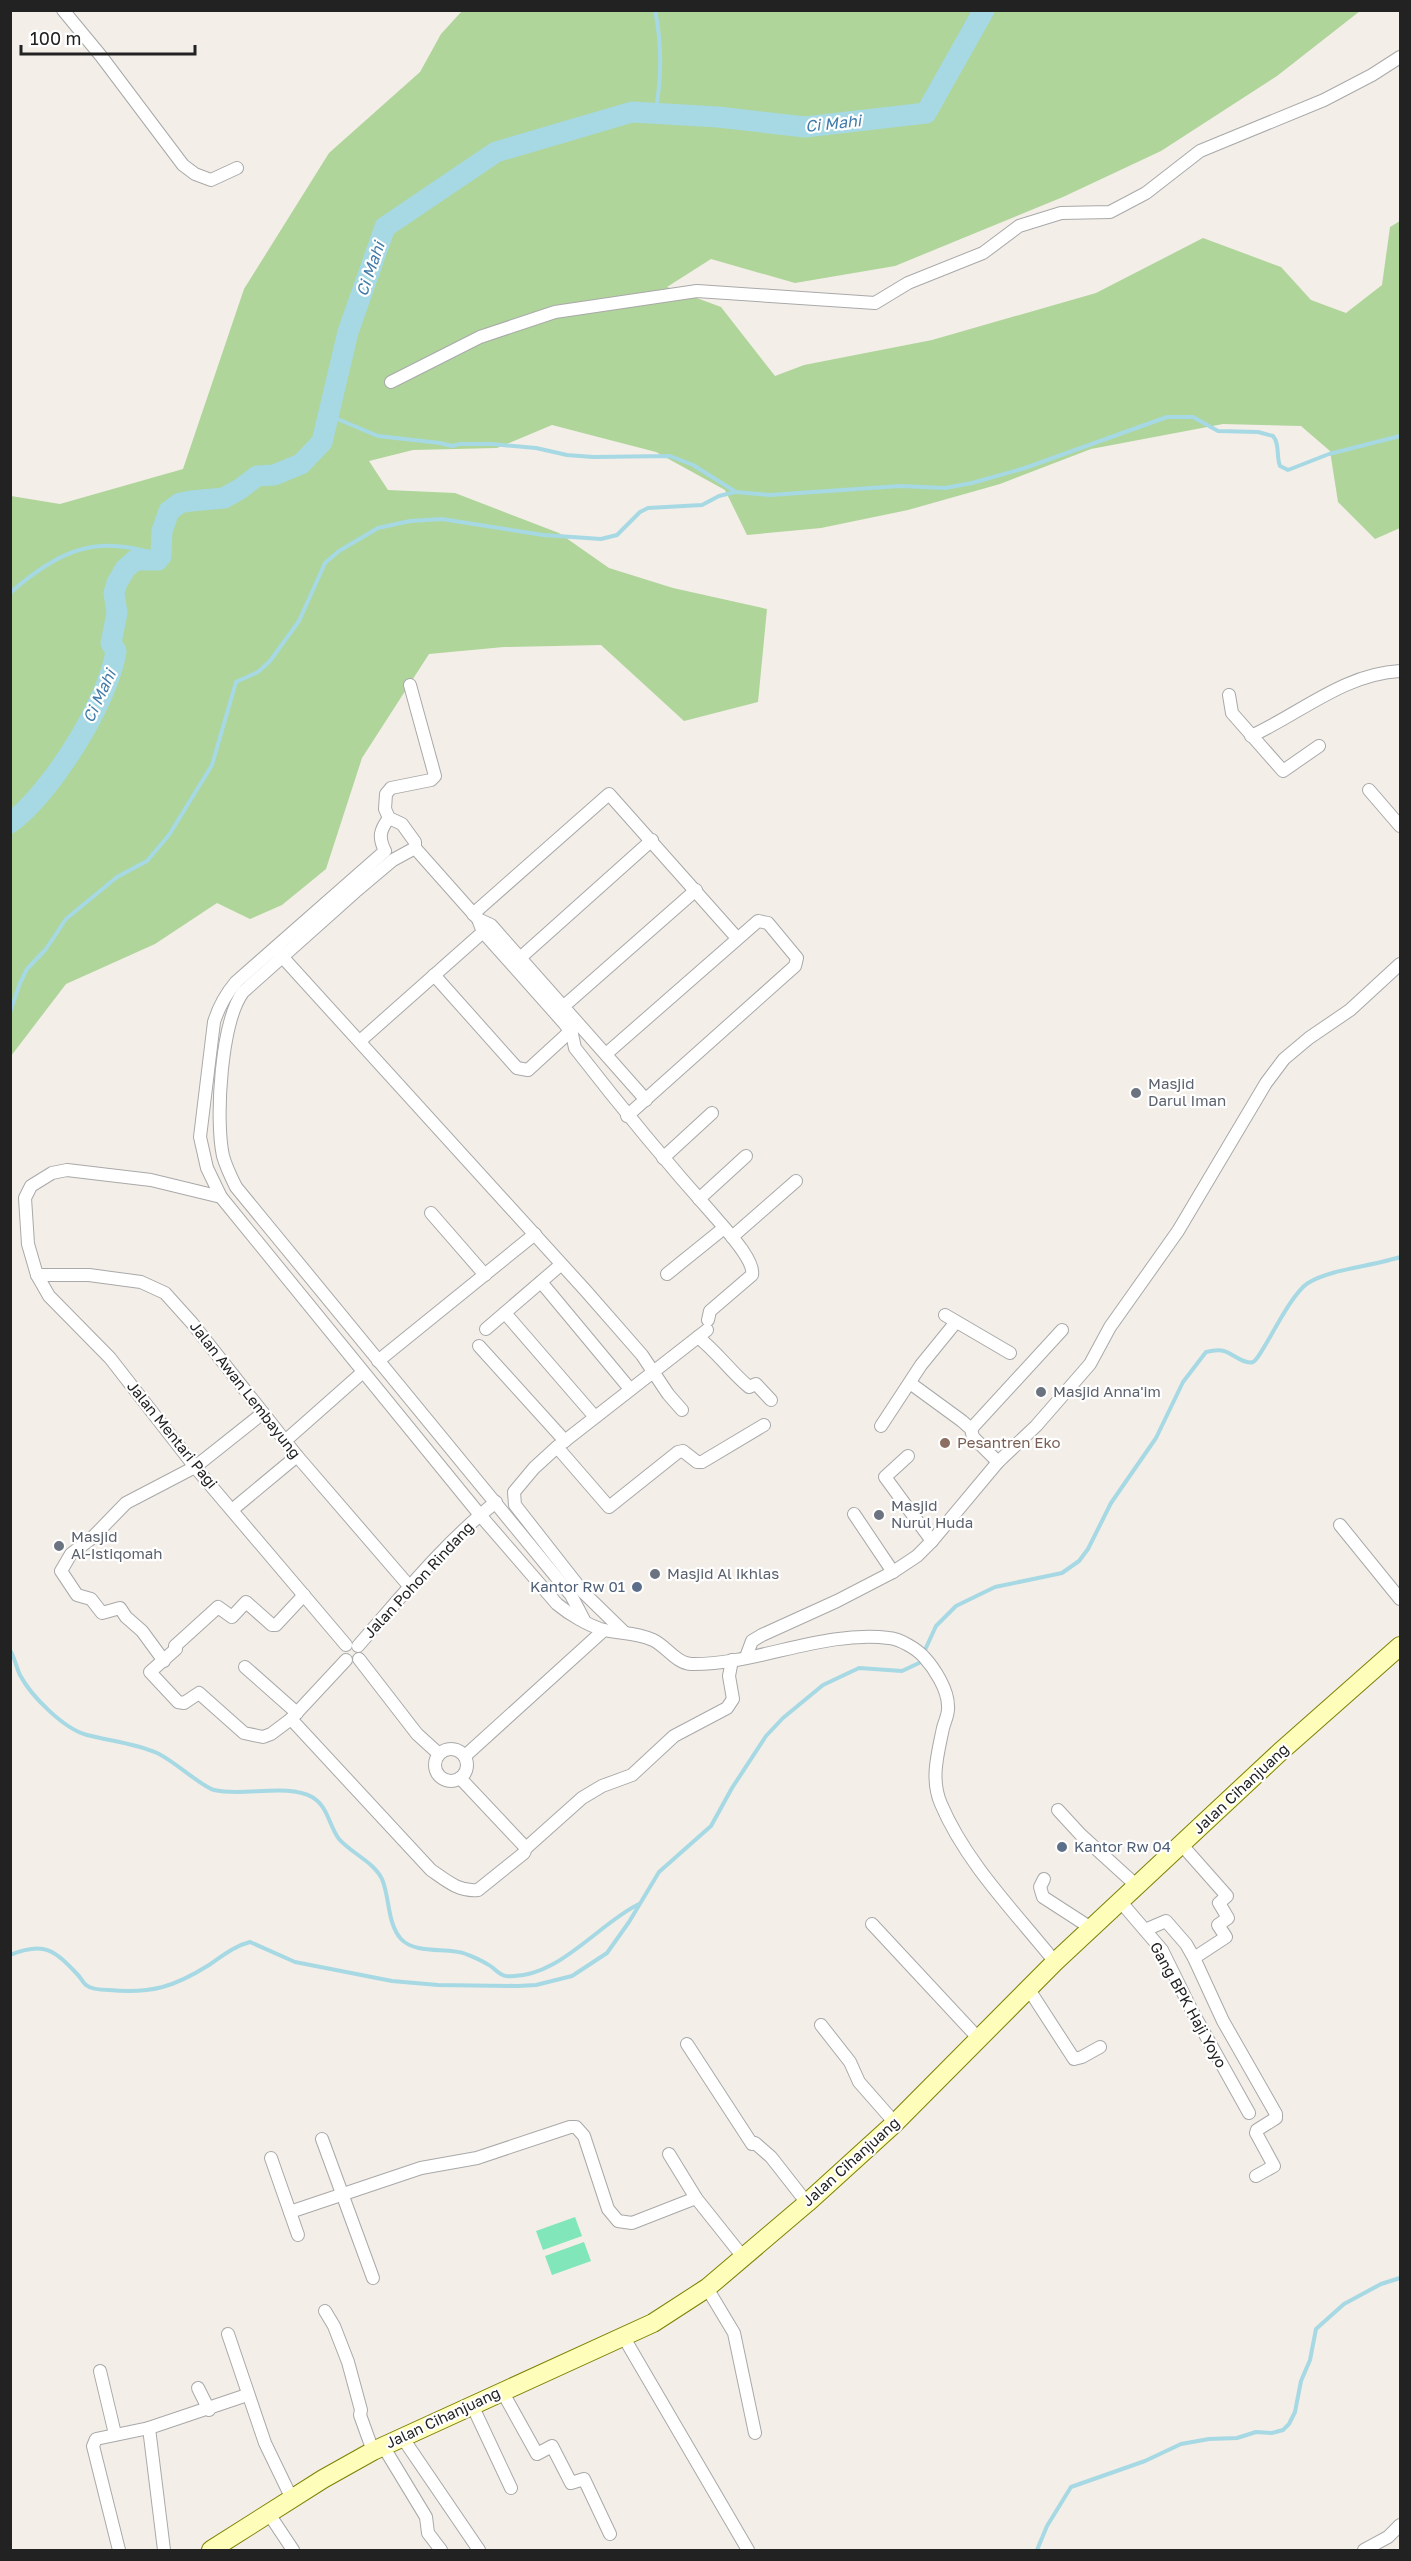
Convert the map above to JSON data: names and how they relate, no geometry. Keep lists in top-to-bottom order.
{
  "streets": {
    "main road": ["Jalan Cihanjuang"],
    "street": [
      "Jalan Awan Lembayung",
      "Jalan Mentari Pagi",
      "Jalan Pohon Rindang",
      "Gang BPK Haji Yoyo"
    ]
  },
  "crossings": [
    ["Jalan Awan Lembayung", "Jalan Mentari Pagi"],
    ["Jalan Awan Lembayung", "Jalan Pohon Rindang"],
    ["Jalan Mentari Pagi", "Jalan Pohon Rindang"],
    ["Jalan Cihanjuang", "Gang BPK Haji Yoyo"]
  ],
  "water": ["Ci Mahi"],
  "places": [
    "Masjid Darul Iman",
    "Masjid Anna'im",
    "Pesantren Eko",
    "Masjid Nurul Huda",
    "Masjid Al-Istiqomah",
    "Masjid Al Ikhlas",
    "Kantor Rw 01",
    "Kantor Rw 04"
  ],
  "scale_bar": "100 m"
}
